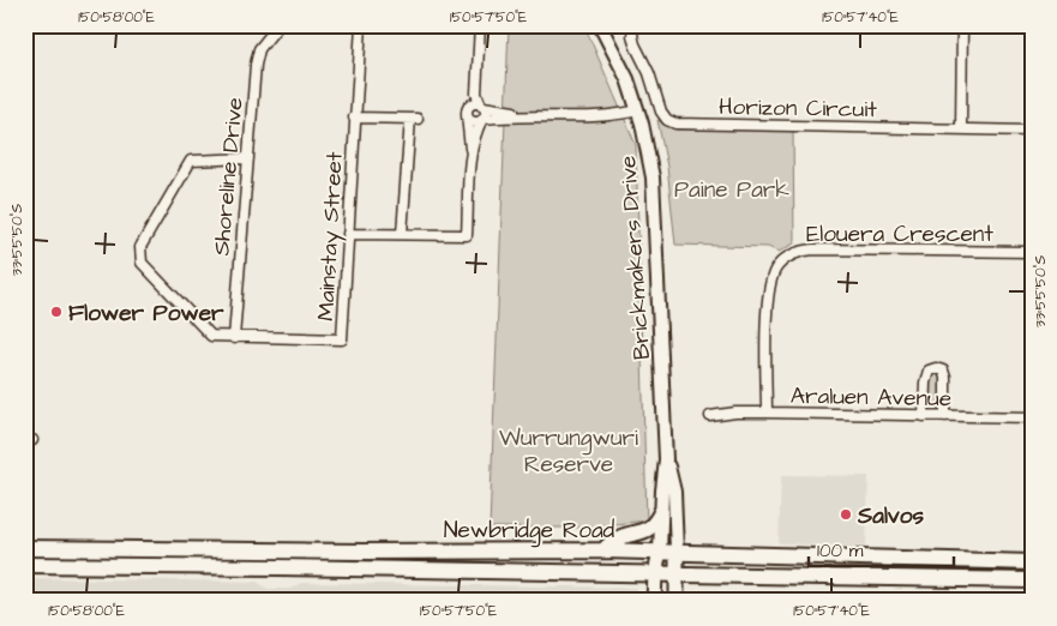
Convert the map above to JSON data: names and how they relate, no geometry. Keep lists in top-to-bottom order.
{
  "streets": {
    "highway": ["Newbridge Road"],
    "main road": ["Brickmakers Drive"],
    "street": [
      "Horizon Circuit",
      "Shoreline Drive",
      "Elouera Crescent",
      "Mainstay Street",
      "Araluen Avenue"
    ]
  },
  "crossings": [
    ["Shoreline Drive", "Mainstay Street"],
    ["Elouera Crescent", "Araluen Avenue"],
    ["Brickmakers Drive", "Newbridge Road"]
  ],
  "parks": ["Paine Park", "Wurrungwuri Reserve"],
  "places": ["Flower Power", "Salvos"],
  "scale_bar": "100 m",
  "coordinates": [
    "150°58'00\"E",
    "150°57'50\"E",
    "150°57'40\"E",
    "33°55'50\"S"
  ]
}
